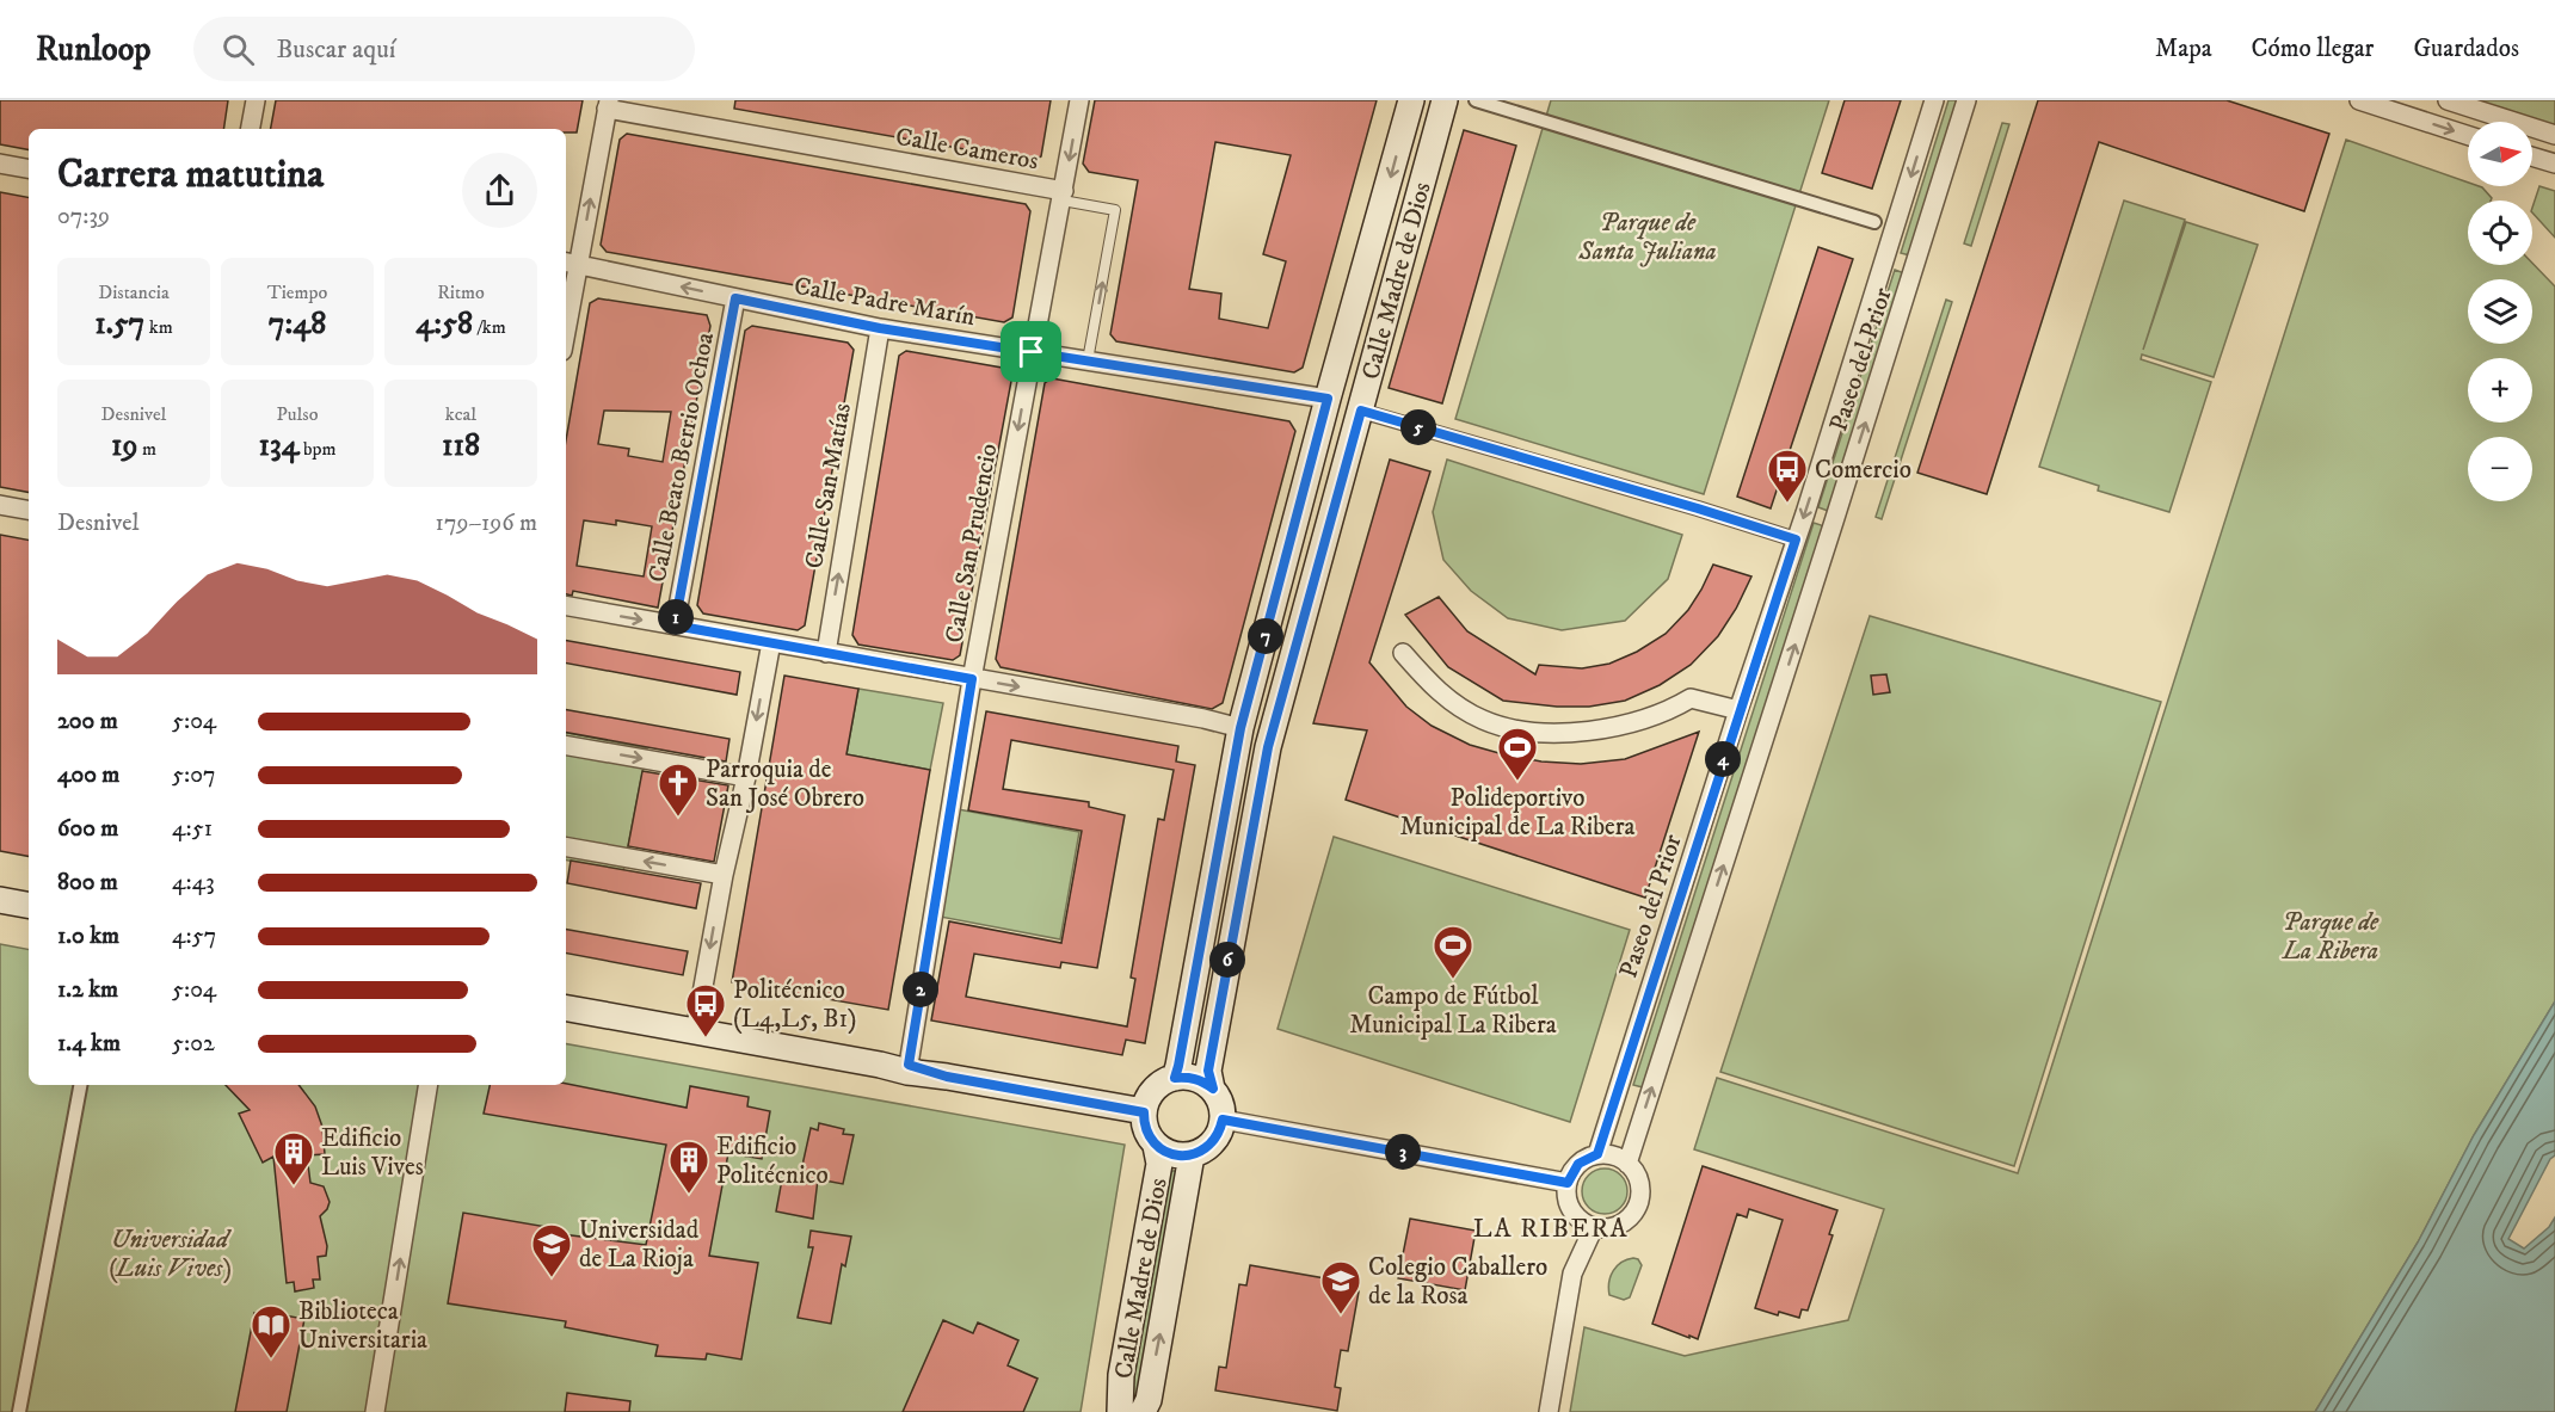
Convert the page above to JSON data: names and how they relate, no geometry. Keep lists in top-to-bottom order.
{
  "streets": {
    "main road": ["Calle Madre de Dios"],
    "street": [
      "Calle Cameros",
      "Calle Padre Marín",
      "Paseo del Prior",
      "Calle Beato Berrio Ochoa",
      "Calle San Matías",
      "Calle San Prudencio"
    ]
  },
  "crossings": [
    ["Calle Cameros", "Calle San Prudencio"],
    ["Calle Madre de Dios", "Calle Padre Marín"],
    ["Calle Padre Marín", "Calle Beato Berrio Ochoa"],
    ["Calle Padre Marín", "Calle San Matías"],
    ["Calle Padre Marín", "Calle San Prudencio"]
  ],
  "one_way": ["Calle San Matías", "Calle San Prudencio"],
  "districts": ["LA RIBERA"],
  "parks": ["Parque de Santa Juliana", "Parque de La Ribera", "Universidad (Luis Vives)"],
  "places": {
    "bus stop": ["Comercio", "Politécnico (L4,L5, B1)"],
    "sports": ["Polideportivo Municipal de La Ribera", "Campo de Fútbol Municipal La Ribera"],
    "church": ["Parroquia de San José Obrero"],
    "building": ["Edificio Luis Vives", "Edificio Politécnico"],
    "school or university": ["Universidad de La Rioja", "Colegio Caballero de la Rosa"],
    "library": ["Biblioteca Universitaria"]
  },
  "north": "right",
  "page": {
    "header": "Runloop",
    "search": "Buscar aquí",
    "nav": ["Mapa", "Cómo llegar", "Guardados"],
    "map_buttons": ["+", "−"],
    "heading": ["Carrera matutina", "07:39"],
    "stats": [
      ["Distancia", "1.57 km"],
      ["Tiempo", "7:48"],
      ["Ritmo", "4:58 /km"],
      ["Desnivel", "19 m"],
      ["Pulso", "134 bpm"],
      ["kcal", "118"]
    ],
    "pins": [
      "5",
      "1",
      "7",
      "4",
      "6",
      "2",
      "3"
    ],
    "chart": ["Desnivel", "179–196 m"],
    "list": [
      {
        "name": "200 m",
        "note": "5:04"
      },
      {
        "name": "400 m",
        "note": "5:07"
      },
      {
        "name": "600 m",
        "note": "4:51"
      },
      {
        "name": "800 m",
        "note": "4:43"
      },
      {
        "name": "1.0 km",
        "note": "4:57"
      },
      {
        "name": "1.2 km",
        "note": "5:04"
      },
      {
        "name": "1.4 km",
        "note": "5:02"
      }
    ]
  }
}
